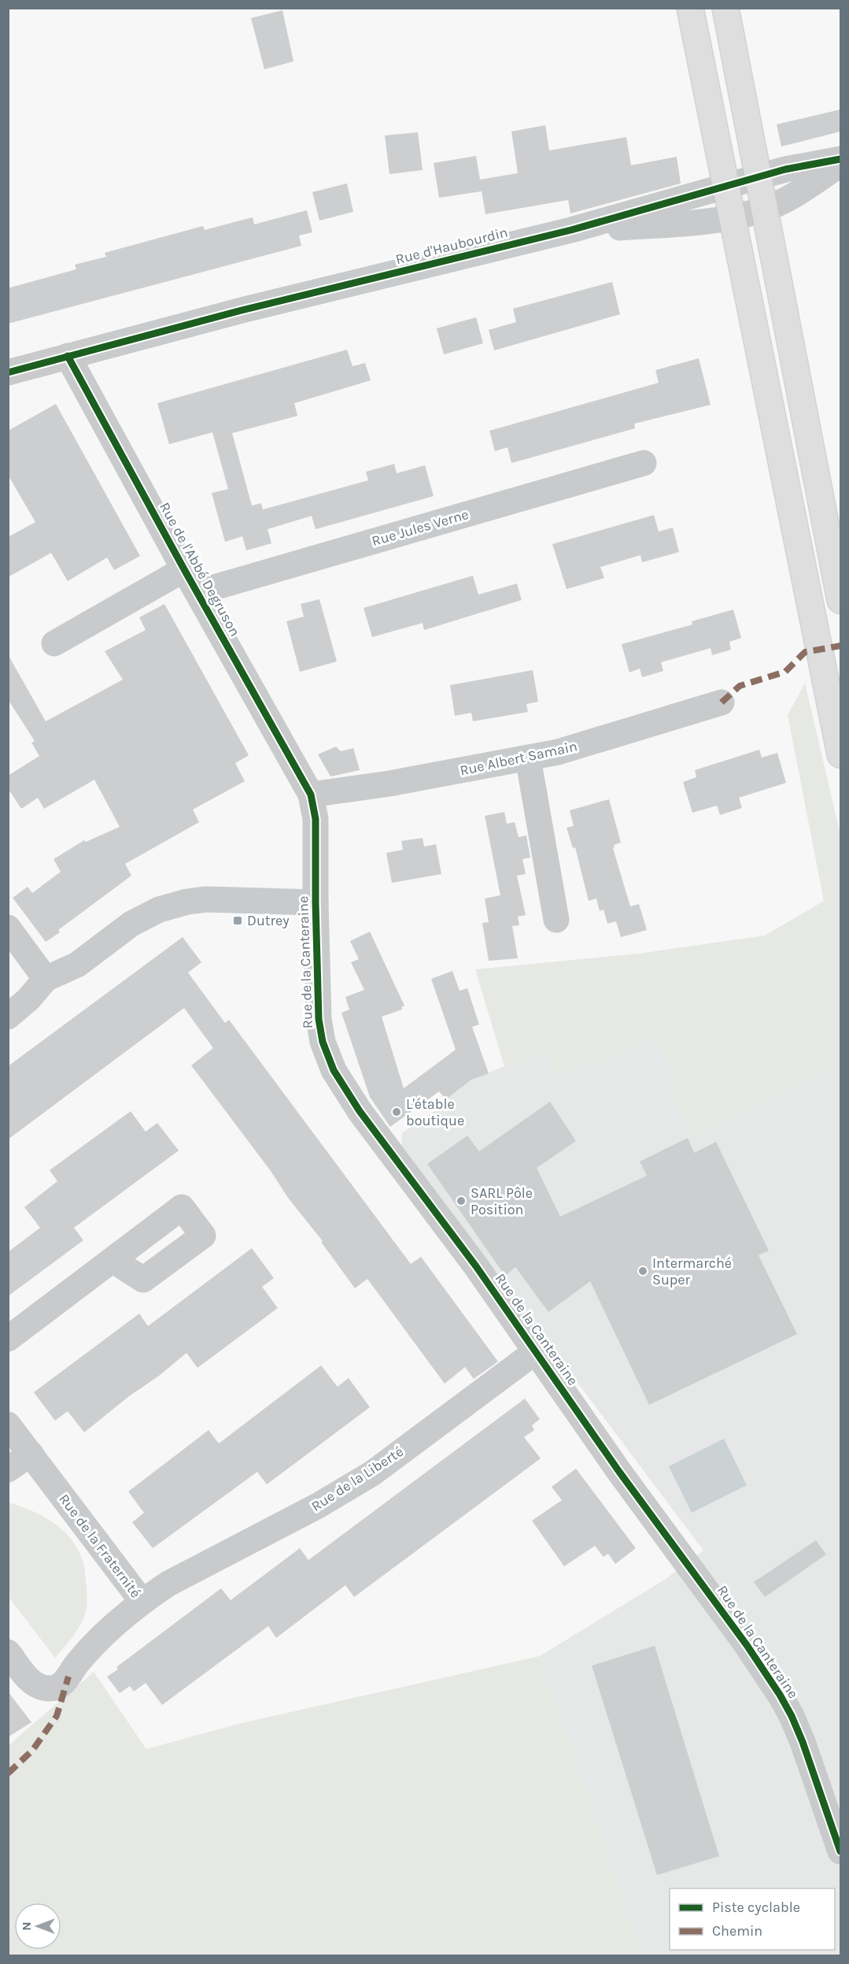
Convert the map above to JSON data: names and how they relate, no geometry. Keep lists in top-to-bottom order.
{
  "streets": {
    "street": [
      "Rue d'Haubourdin",
      "Rue Jules Verne",
      "Rue de l'Abbé Degruson",
      "Rue Albert Samain",
      "Rue de la Canteraine",
      "Rue de la Liberté",
      "Rue de la Fraternité"
    ]
  },
  "crossings": [
    ["Rue d'Haubourdin", "Rue de l'Abbé Degruson"],
    ["Rue Jules Verne", "Rue de l'Abbé Degruson"],
    ["Rue de l'Abbé Degruson", "Rue Albert Samain"],
    ["Rue de l'Abbé Degruson", "Rue de la Canteraine"],
    ["Rue Albert Samain", "Rue de la Canteraine"],
    ["Rue de la Canteraine", "Rue de la Liberté"],
    ["Rue de la Liberté", "Rue de la Fraternité"]
  ],
  "places": {
    "transit": ["Dutrey"],
    "other": ["L'étable boutique", "SARL Pôle Position", "Intermarché Super"]
  },
  "legend": ["Piste cyclable", "Chemin"],
  "north": "left"
}
